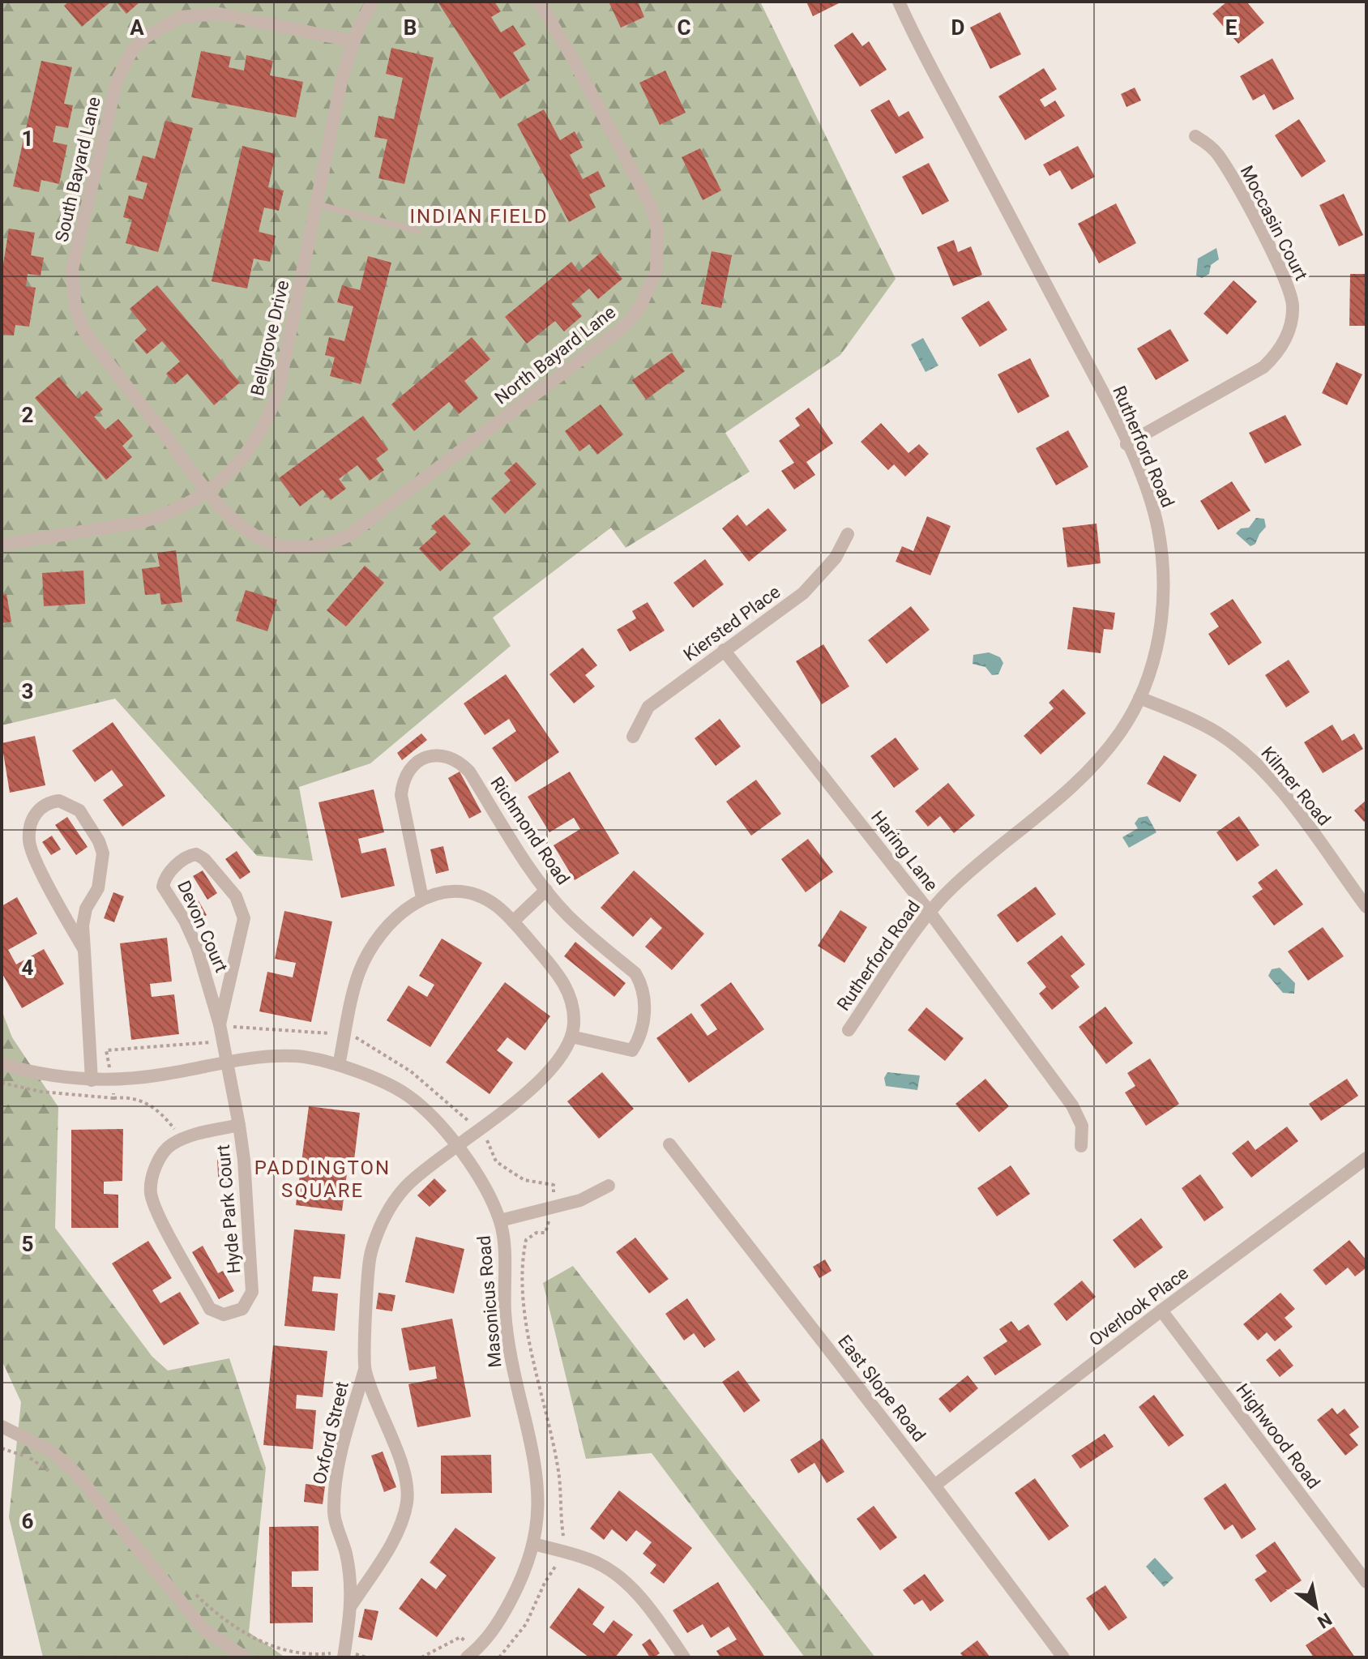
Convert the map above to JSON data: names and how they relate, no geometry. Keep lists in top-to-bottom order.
{
  "streets": {
    "street": [
      "South Bayard Lane",
      "Moccasin Court",
      "Bellgrove Drive",
      "North Bayard Lane",
      "Rutherford Road",
      "Kiersted Place",
      "Kilmer Road",
      "Richmond Road",
      "Haring Lane",
      "Devon Court",
      "Hyde Park Court",
      "Masonicus Road",
      "Overlook Place",
      "East Slope Road",
      "Oxford Street",
      "Highwood Road"
    ]
  },
  "crossings": [
    ["South Bayard Lane", "Bellgrove Drive"],
    ["South Bayard Lane", "North Bayard Lane"],
    ["Moccasin Court", "Rutherford Road"],
    ["Bellgrove Drive", "North Bayard Lane"],
    ["Rutherford Road", "Kilmer Road"],
    ["Rutherford Road", "Haring Lane"],
    ["Kiersted Place", "Haring Lane"],
    ["Devon Court", "Hyde Park Court"],
    ["Devon Court", "Masonicus Road"],
    ["Hyde Park Court", "Masonicus Road"],
    ["Overlook Place", "East Slope Road"],
    ["Overlook Place", "Highwood Road"]
  ],
  "districts": ["INDIAN FIELD", "PADDINGTON SQUARE"],
  "north": "bottom right",
  "grid": {
    "columns": [
      "A",
      "B",
      "C",
      "D",
      "E"
    ],
    "rows": [
      "1",
      "2",
      "3",
      "4",
      "5",
      "6"
    ]
  }
}
